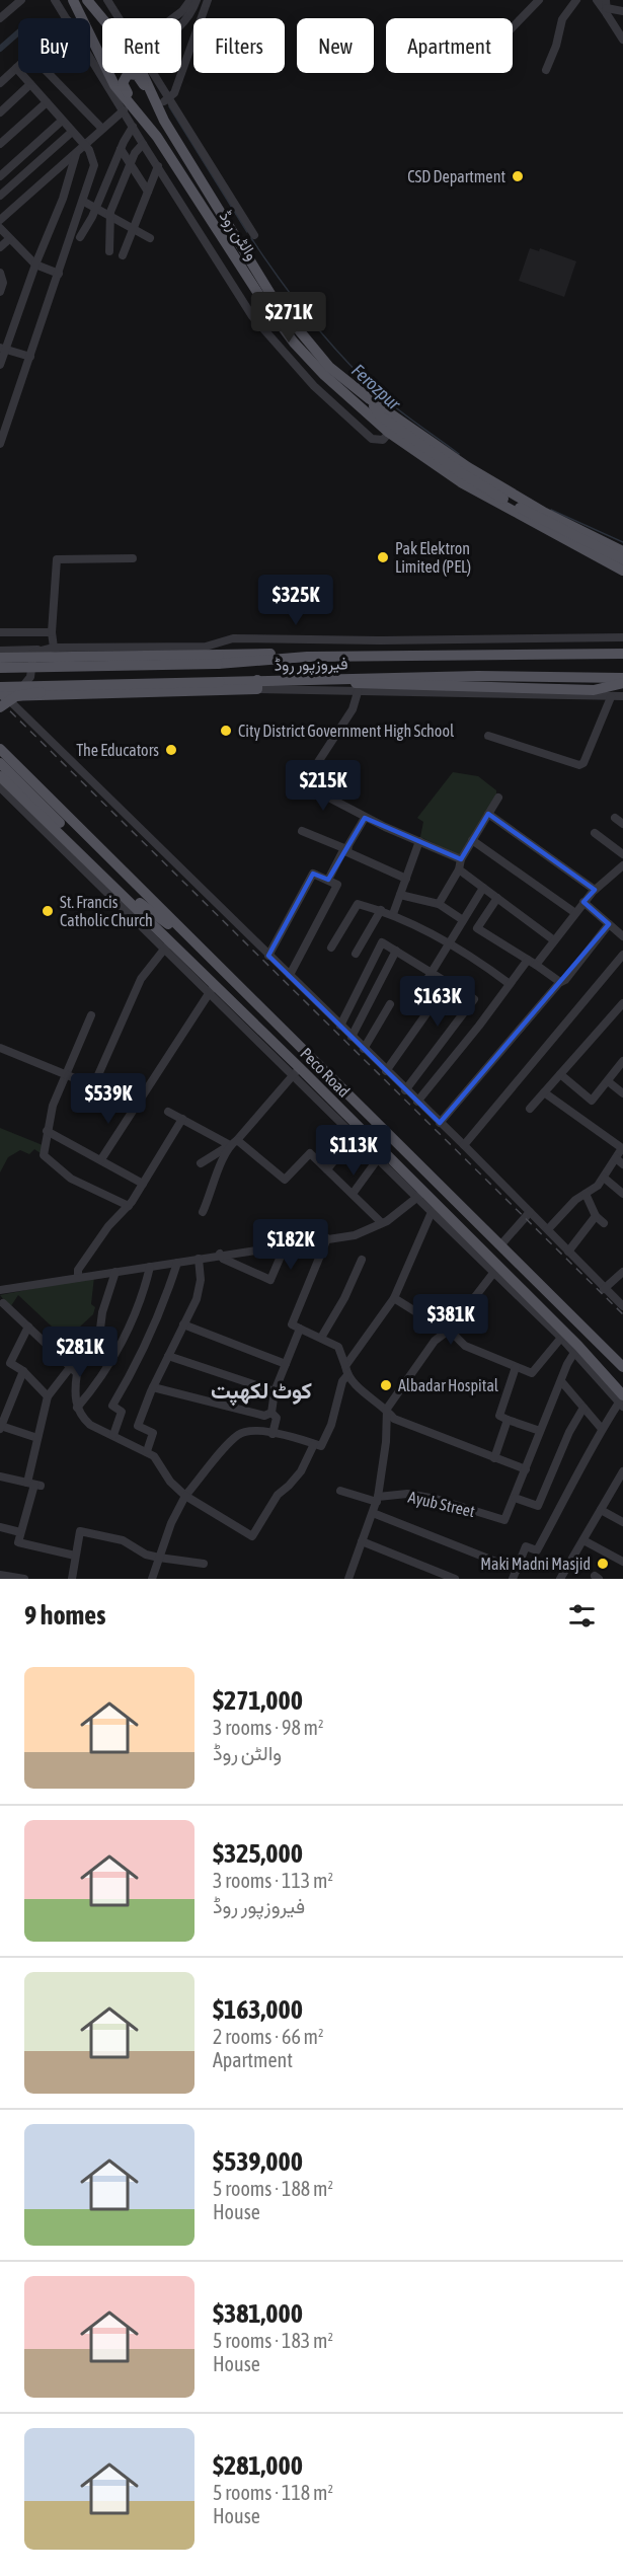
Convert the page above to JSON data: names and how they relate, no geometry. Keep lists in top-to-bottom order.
{
  "streets": {
    "main road": ["والٹن روڈ", "فیروزپور روڈ", "Peco Road"],
    "street": ["Ayub Street"]
  },
  "districts": ["کوٹ لکھپت"],
  "water": ["Ferozpur"],
  "places": [
    "CSD Department",
    "Pak Elektron Limited (PEL)",
    "City District Government High School",
    "The Educators",
    "St. Francis Catholic Church",
    "Albadar Hospital",
    "Maki Madni Masjid"
  ],
  "page": {
    "chip": [
      "Buy",
      "Rent",
      "Filters",
      "New",
      "Apartment"
    ],
    "price": [
      "$271K",
      "$325K",
      "$215K",
      "$163K",
      "$539K",
      "$113K",
      "$182K",
      "$381K",
      "$281K"
    ],
    "heading": "9 homes",
    "list": [
      {
        "name": "$271,000",
        "note": "3 rooms · 98 m² · والٹن روڈ"
      },
      {
        "name": "$325,000",
        "note": "3 rooms · 113 m² · فیروزپور روڈ"
      },
      {
        "name": "$163,000",
        "note": "2 rooms · 66 m² · Apartment"
      },
      {
        "name": "$539,000",
        "note": "5 rooms · 188 m² · House"
      },
      {
        "name": "$381,000",
        "note": "5 rooms · 183 m² · House"
      },
      {
        "name": "$281,000",
        "note": "5 rooms · 118 m² · House"
      }
    ]
  }
}
